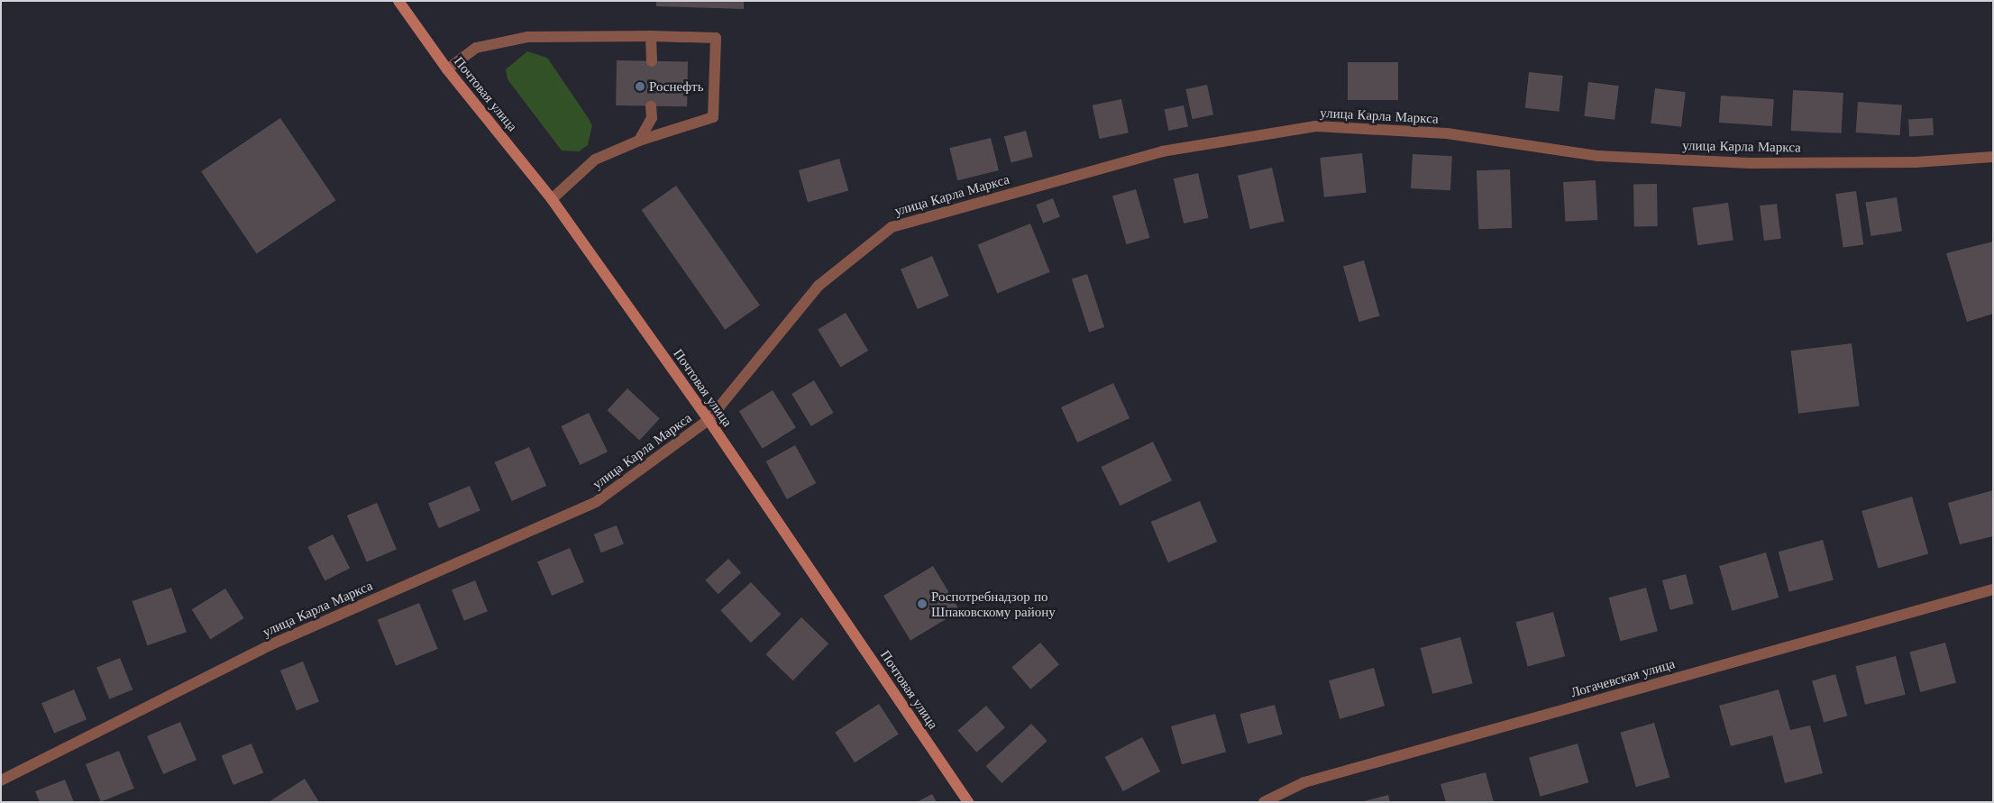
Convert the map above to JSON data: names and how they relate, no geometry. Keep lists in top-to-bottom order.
{
  "streets": {
    "main road": ["Почтовая улица"],
    "street": ["улица Карла Маркса", "Логачевская улица"]
  },
  "crossings": [
    ["Почтовая улица", "улица Карла Маркса"]
  ],
  "places": ["Роснефть", "Роспотребнадзор по Шпаковскому району"]
}
